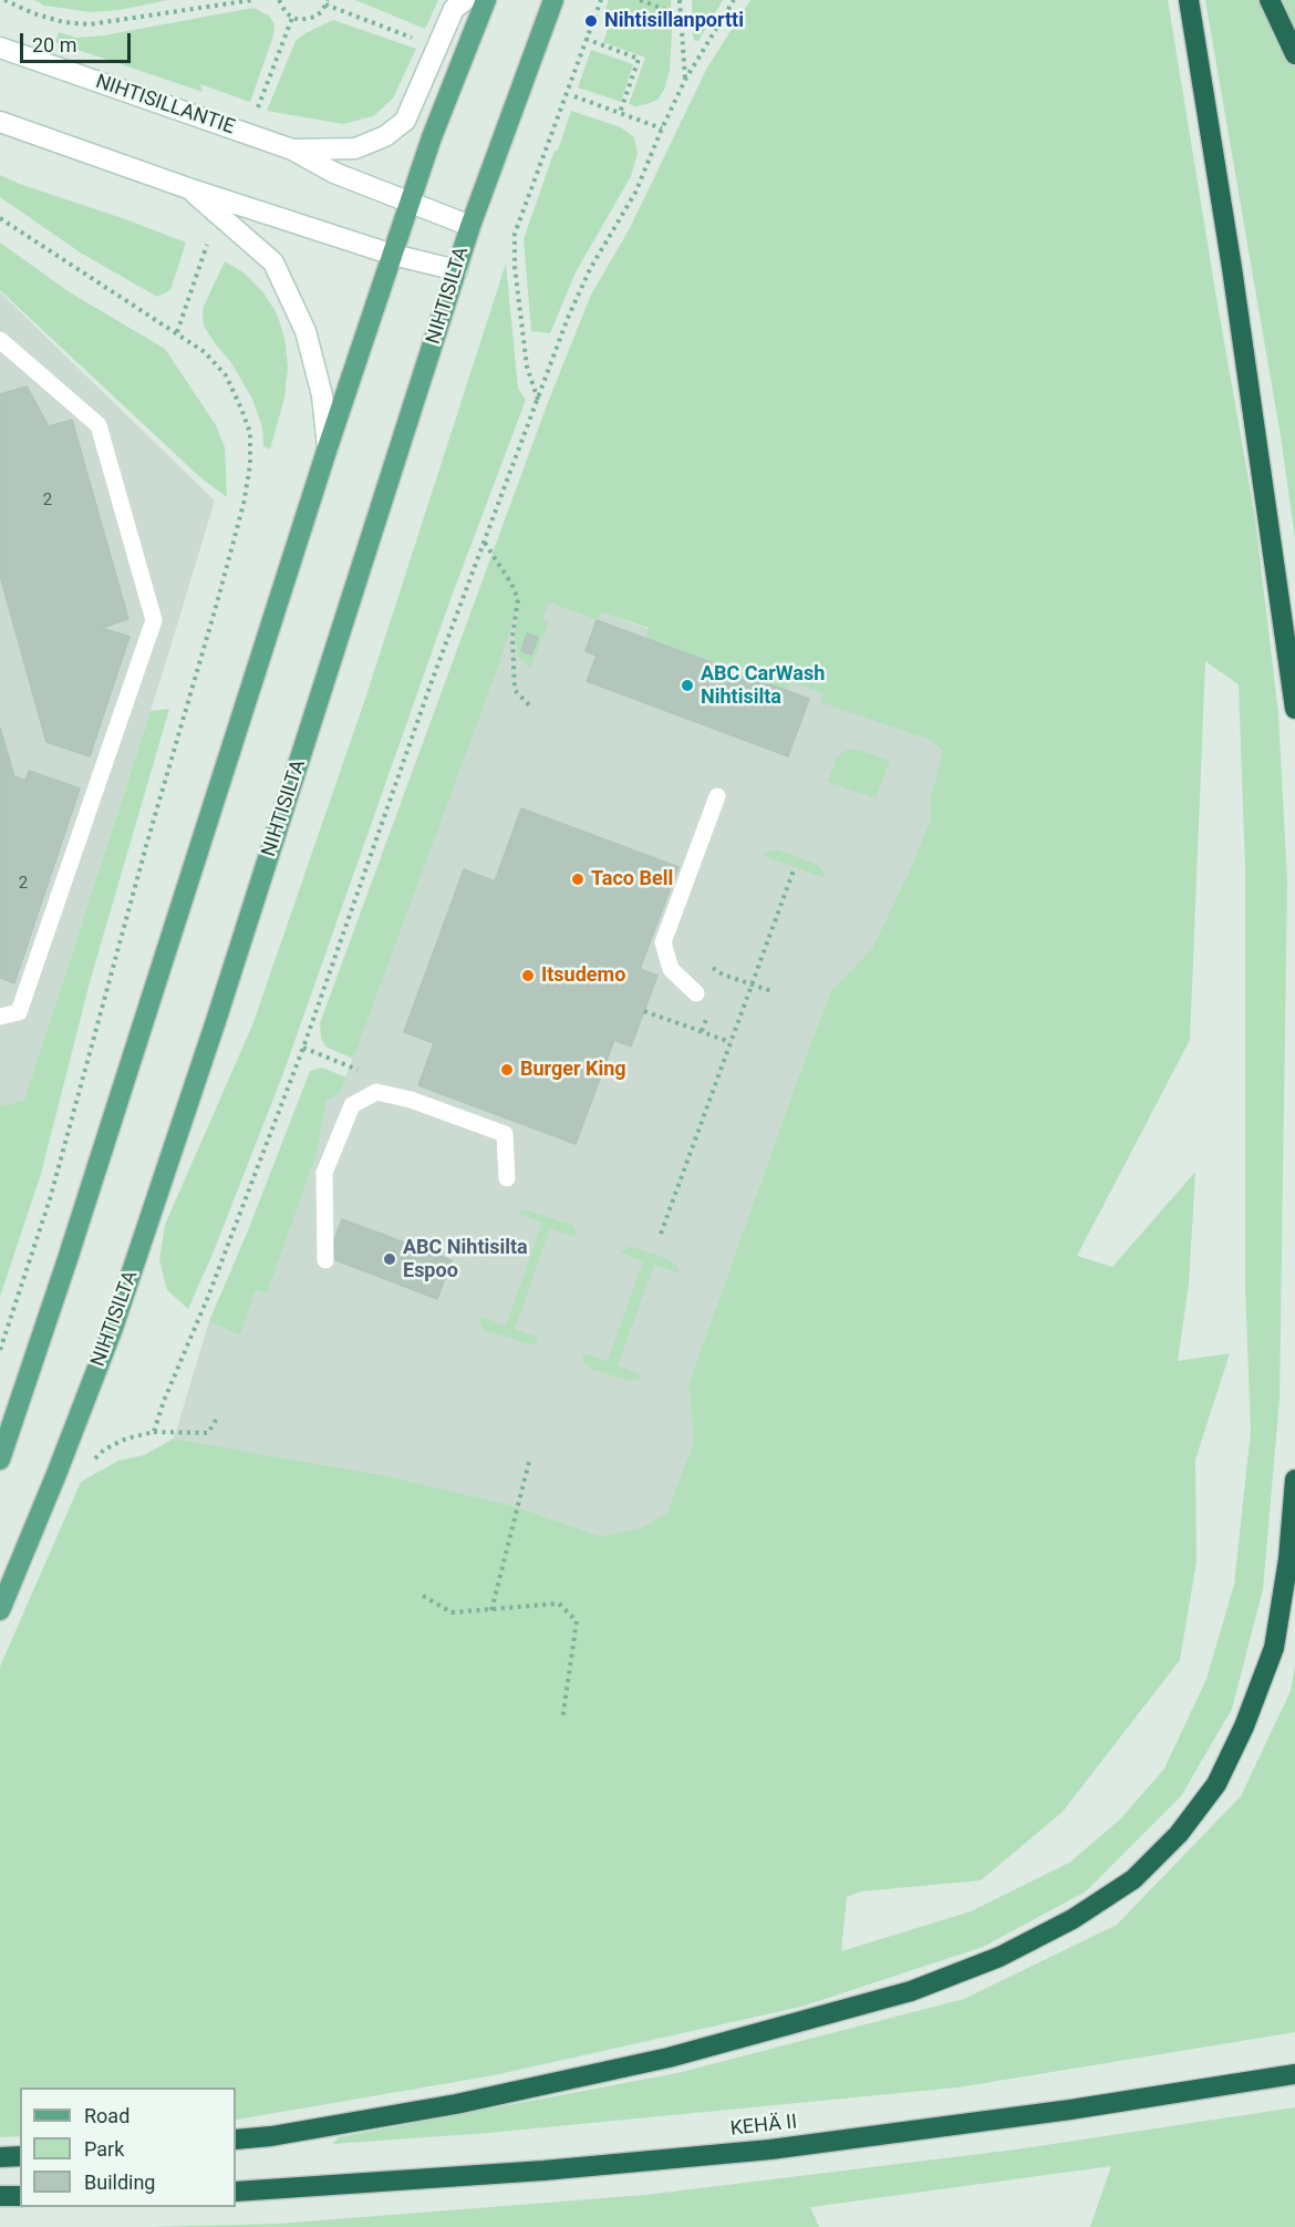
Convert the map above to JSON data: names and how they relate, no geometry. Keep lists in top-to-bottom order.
{
  "streets": {
    "highway": ["KEHÄ II"],
    "main road": ["NIHTISILTA"],
    "street": ["NIHTISILLANTIE"]
  },
  "crossings": [
    ["NIHTISILLANTIE", "NIHTISILTA"]
  ],
  "places": [
    "Nihtisillanportti",
    "ABC CarWash Nihtisilta",
    "Taco Bell",
    "Itsudemo",
    "Burger King",
    "ABC Nihtisilta Espoo"
  ],
  "house_numbers": ["2", "2"],
  "legend": ["Road", "Park", "Building"],
  "scale_bar": "20 m"
}
